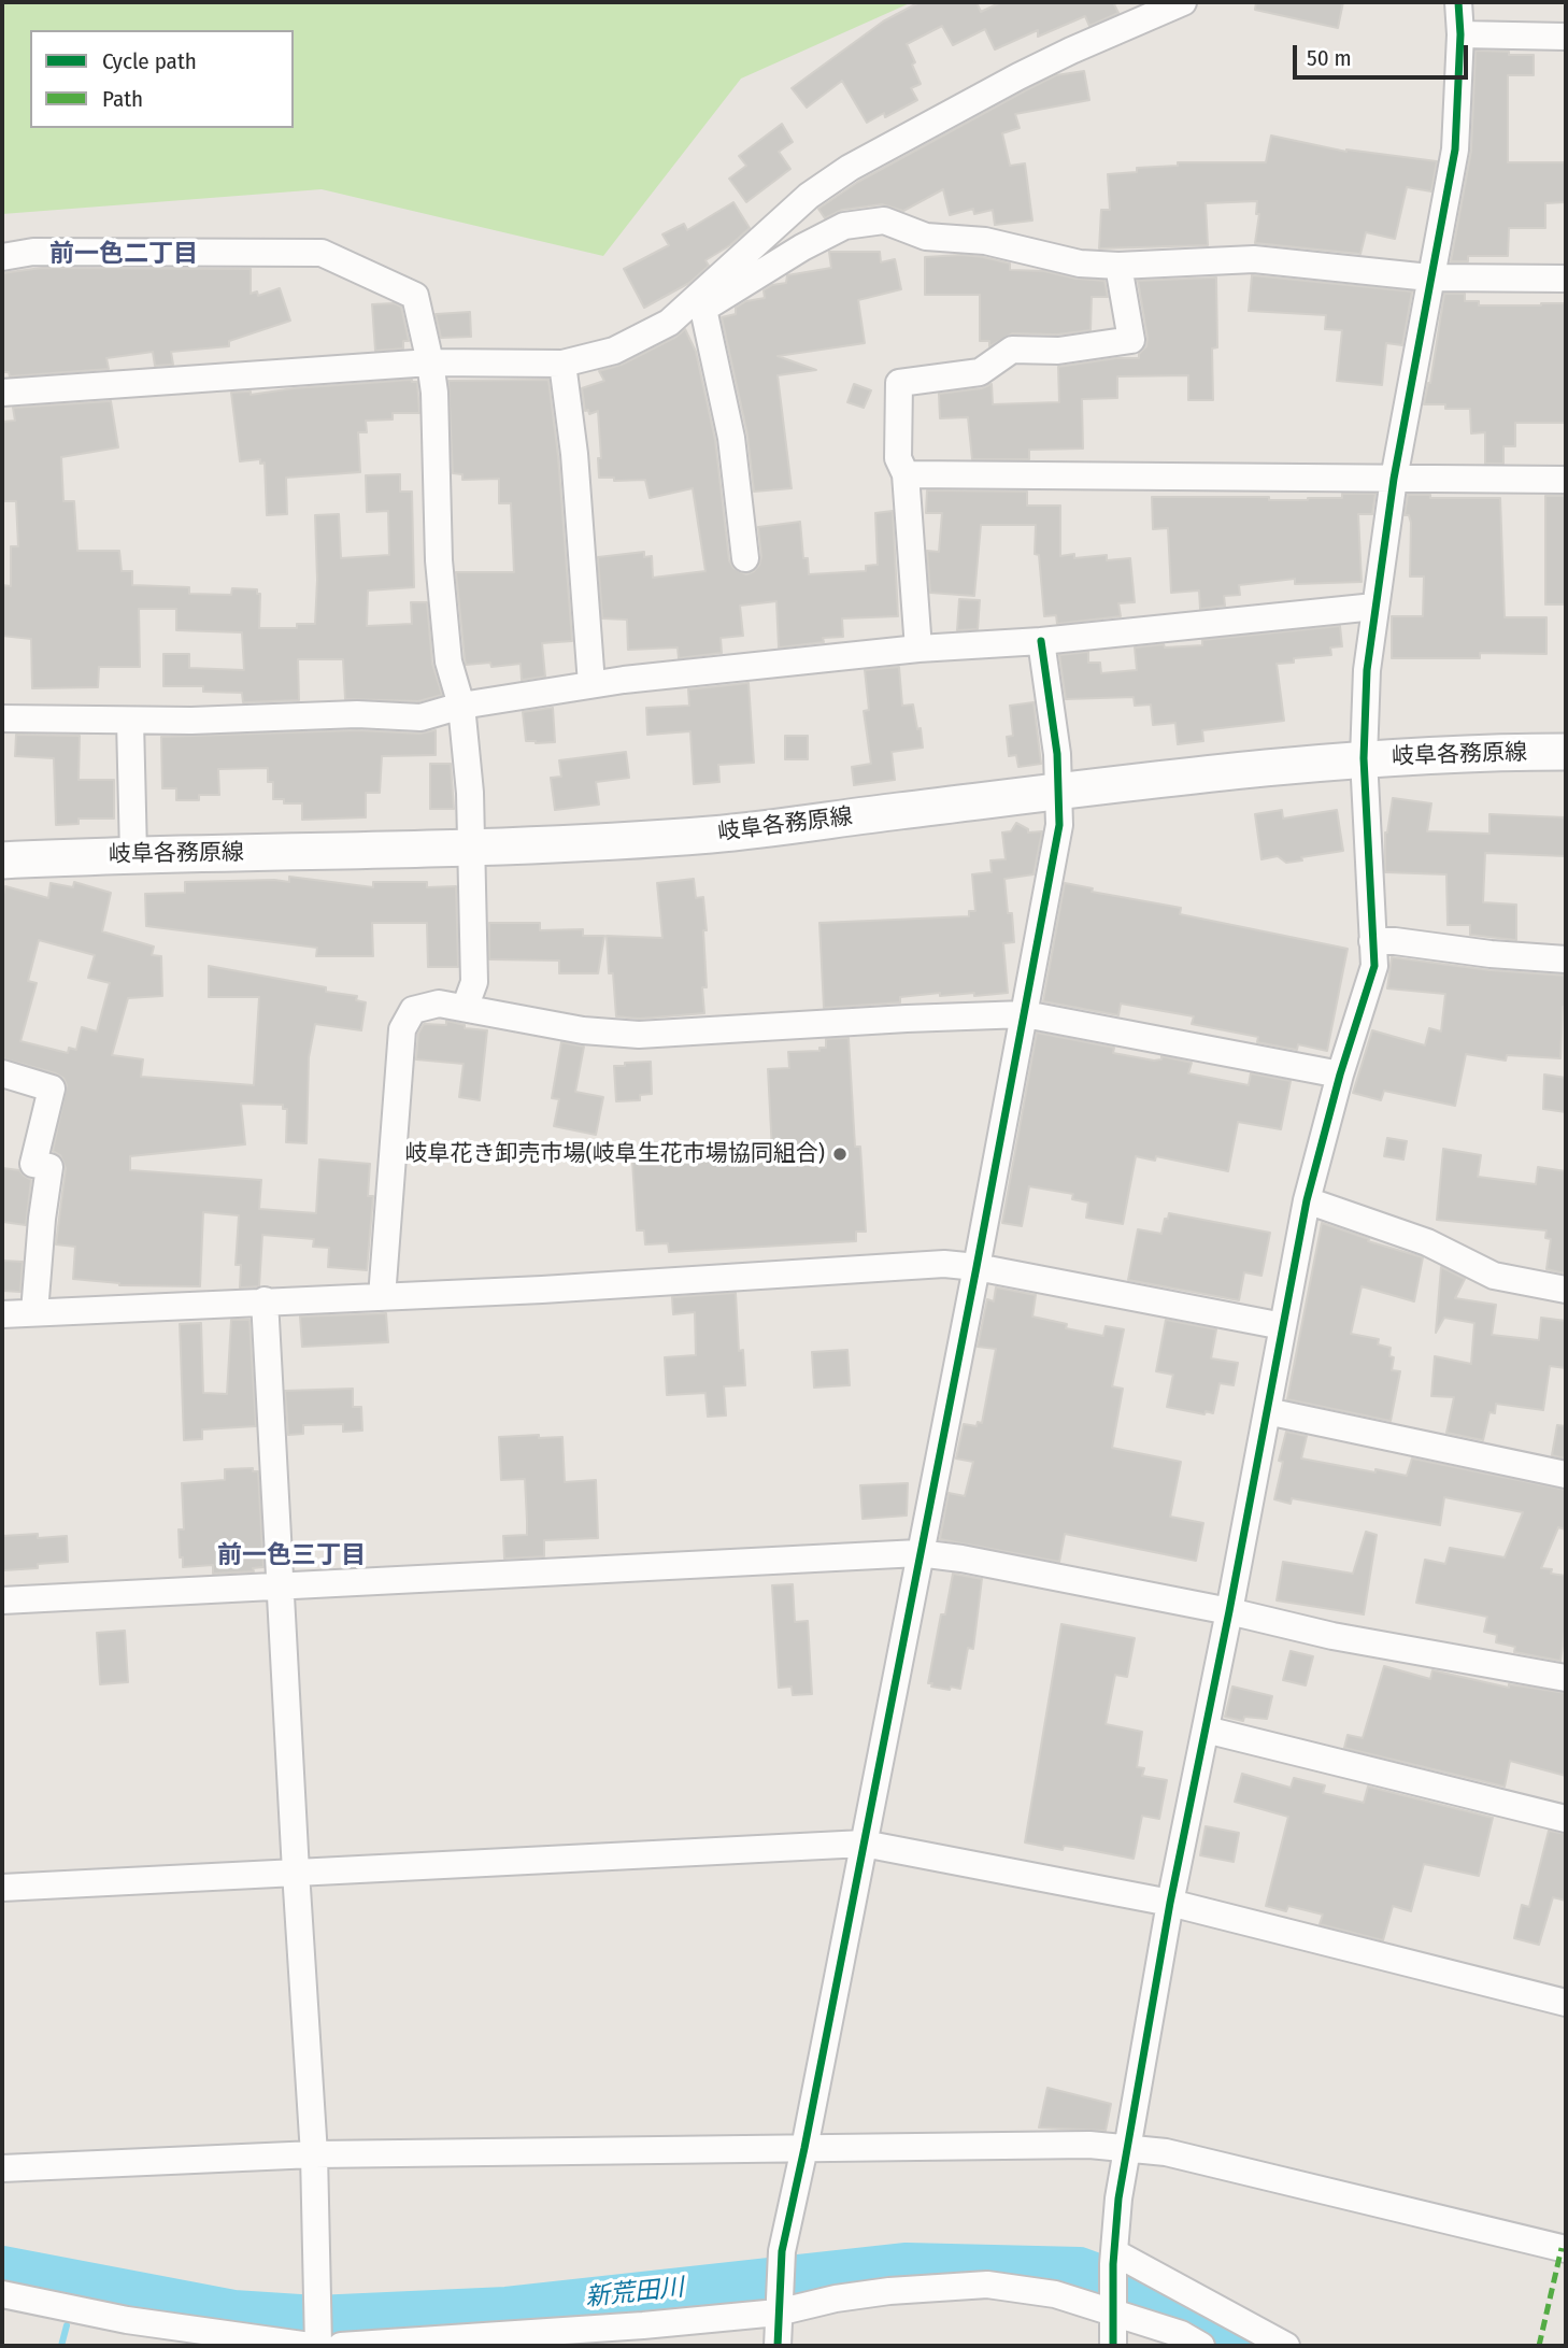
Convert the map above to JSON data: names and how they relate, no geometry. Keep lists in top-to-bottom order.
{
  "streets": {
    "main road": ["岐阜各務原線"]
  },
  "districts": ["前一色二丁目", "前一色三丁目"],
  "water": ["新荒田川"],
  "places": ["岐阜花き卸売市場(岐阜生花市場協同組合)"],
  "legend": ["Cycle path", "Path"],
  "scale_bar": "50 m"
}
